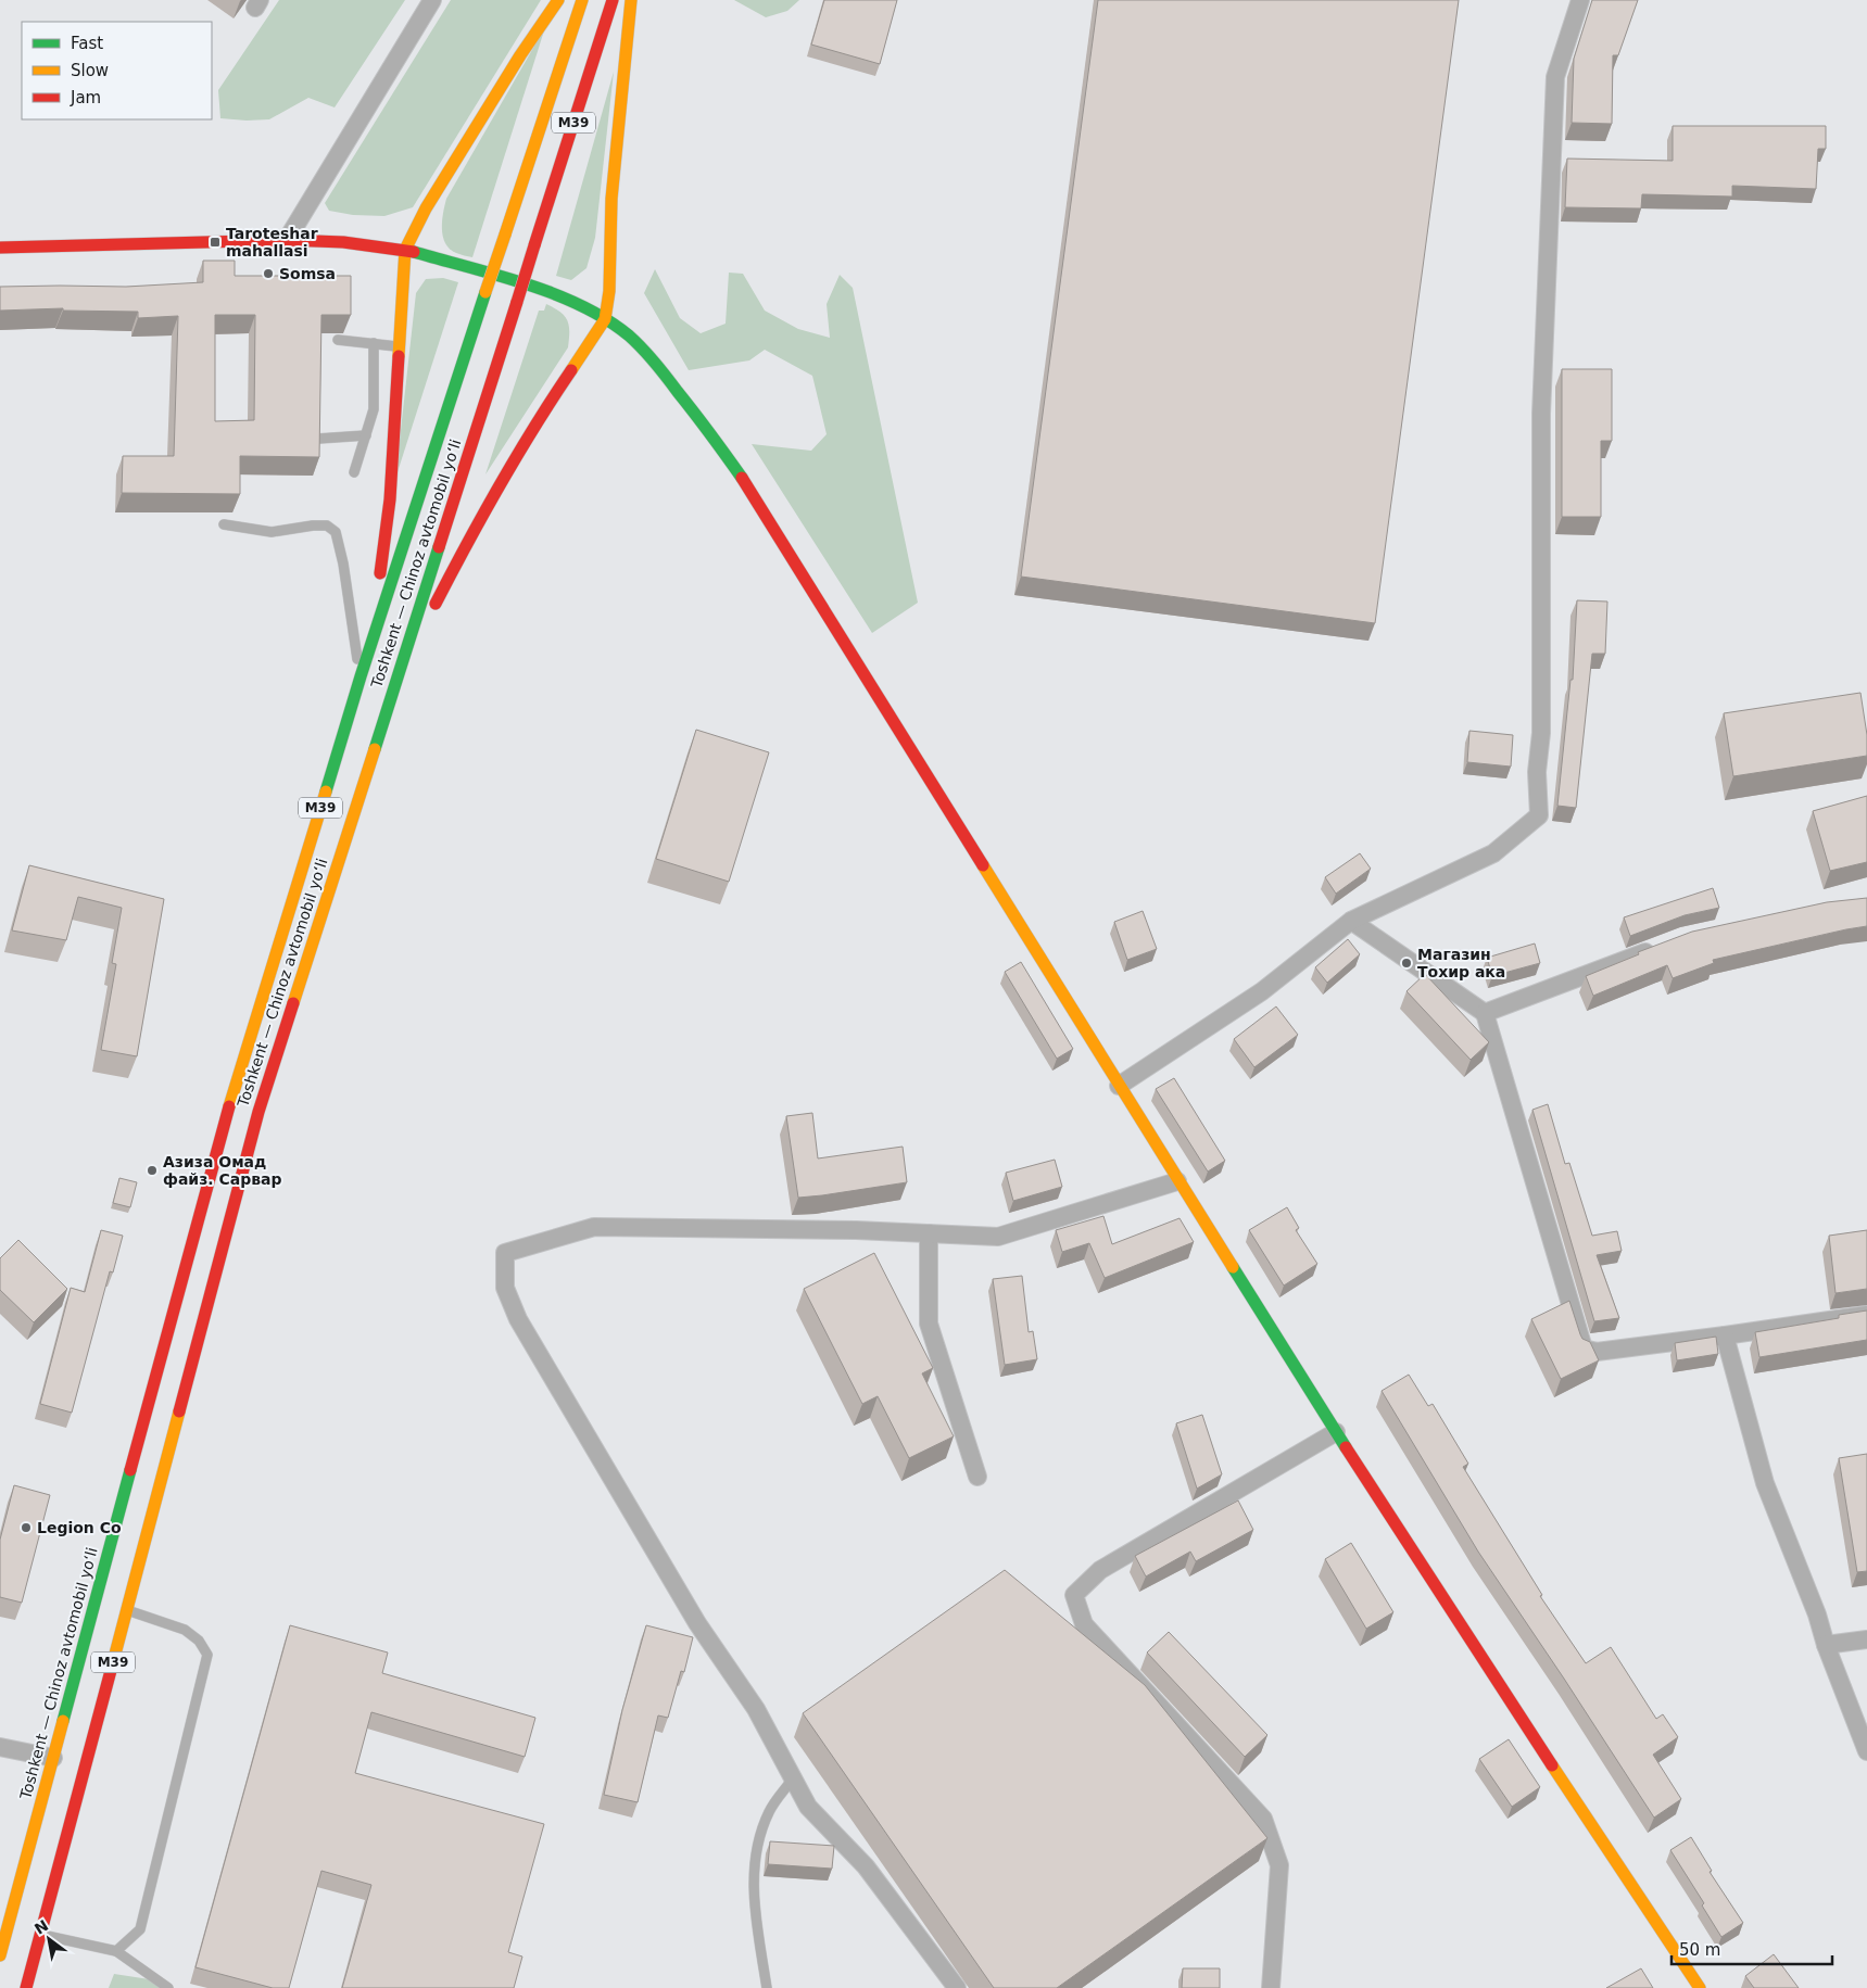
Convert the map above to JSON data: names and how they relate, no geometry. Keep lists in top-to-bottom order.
{
  "streets": {
    "main road": ["M39", "Toshkent — Chinoz avtomobil yoʻli"]
  },
  "places": {
    "transit": ["Taroteshar mahallasi"],
    "other": [
      "Somsa",
      "Магазин Тохир ака",
      "Азиза Омад файз. Сарвар",
      "Legion Co"
    ]
  },
  "legend": ["Fast", "Slow", "Jam"],
  "scale_bar": "50 m",
  "north": "top left"
}
